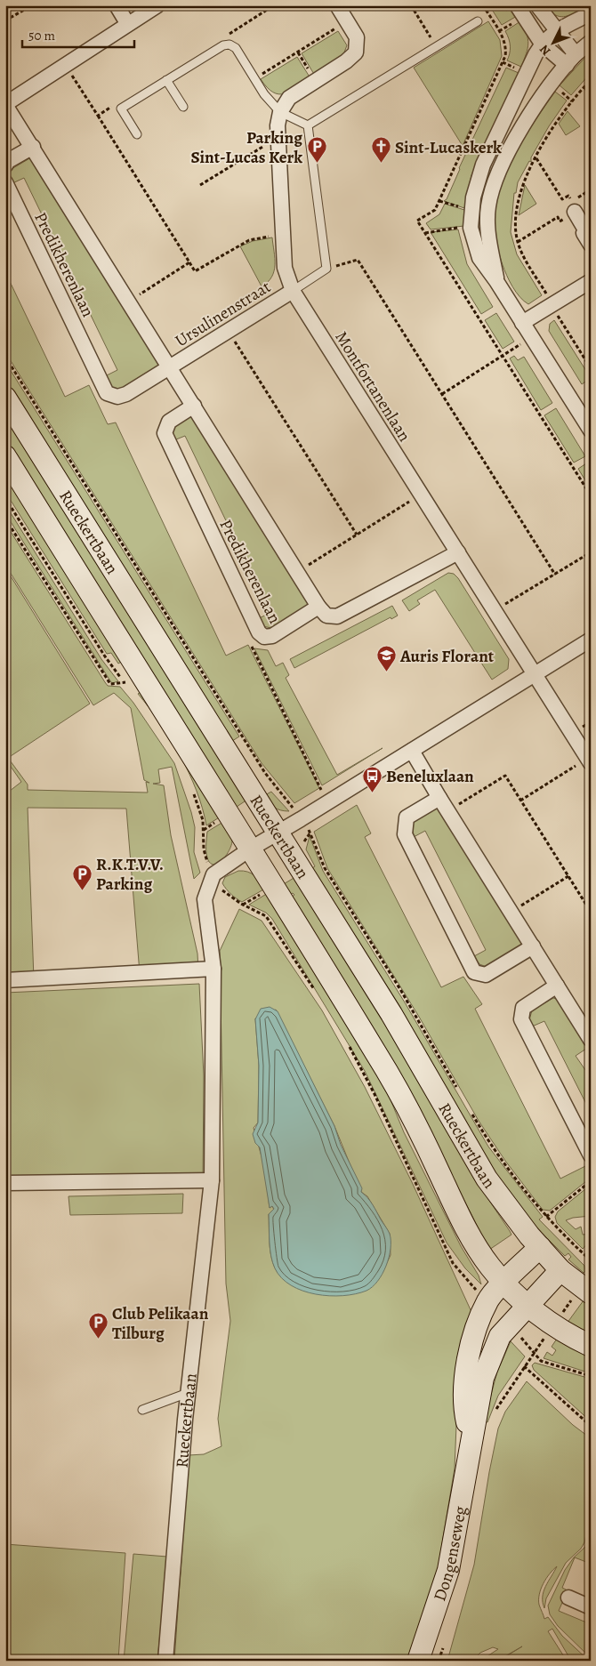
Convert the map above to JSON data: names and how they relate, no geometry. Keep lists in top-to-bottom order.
{
  "streets": {
    "main road": ["Rueckertbaan", "Dongenseweg"],
    "street": ["Predikherenlaan", "Ursulinenstraat", "Montfortanenlaan"]
  },
  "crossings": [
    ["Predikherenlaan", "Ursulinenstraat"],
    ["Ursulinenstraat", "Montfortanenlaan"],
    ["Rueckertbaan", "Dongenseweg"]
  ],
  "places": {
    "parking": ["Parking Sint-Lucas Kerk", "R.K.T.V.V. Parking", "Club Pelikaan Tilburg"],
    "church": ["Sint-Lucaskerk"],
    "school or university": ["Auris Florant"],
    "bus stop": ["Beneluxlaan"]
  },
  "scale_bar": "50 m",
  "north": "bottom left"
}
